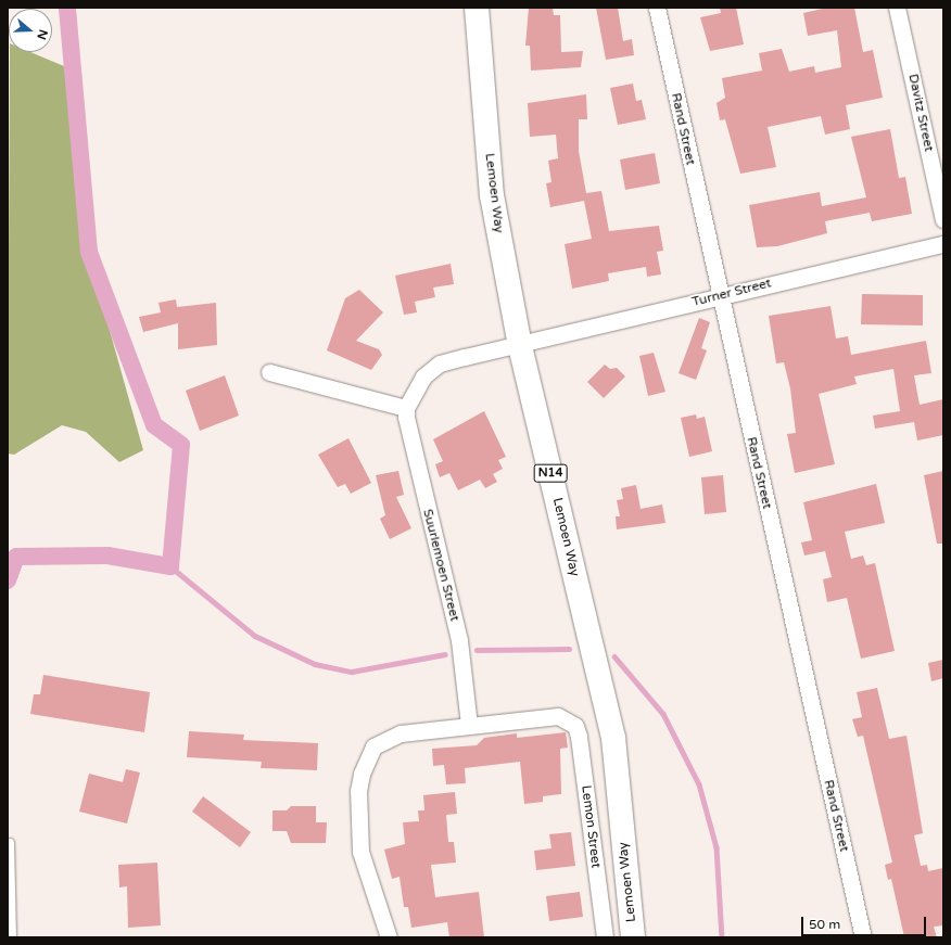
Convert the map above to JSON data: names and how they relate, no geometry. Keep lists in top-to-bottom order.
{
  "streets": {
    "highway": ["Lemoen Way", "N14"],
    "street": [
      "Davitz Street",
      "Rand Street",
      "Turner Street",
      "Suurlemoen Street",
      "Lemon Street"
    ]
  },
  "crossings": [
    ["Rand Street", "Turner Street"],
    ["Lemoen Way", "Turner Street"],
    ["Suurlemoen Street", "Lemon Street"]
  ],
  "scale_bar": "50 m",
  "north": "right"
}
